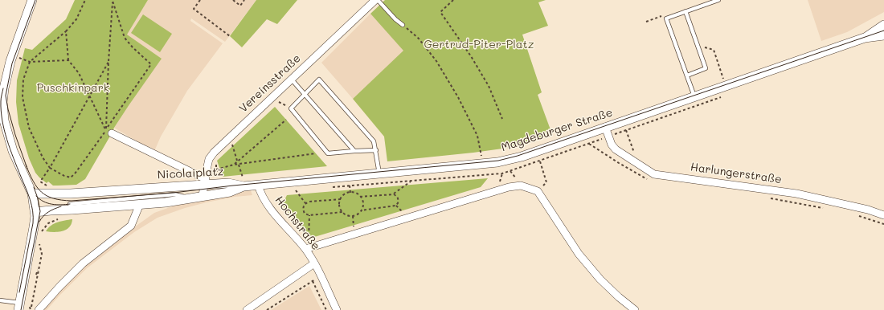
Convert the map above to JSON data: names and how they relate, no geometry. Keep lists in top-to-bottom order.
{
  "streets": {
    "street": [
      "Vereinsstraße",
      "Magdeburger Straße",
      "Nicolaiplatz",
      "Harlungerstraße",
      "Hochstraße"
    ]
  },
  "crossings": [
    ["Vereinsstraße", "Nicolaiplatz"],
    ["Magdeburger Straße", "Nicolaiplatz"],
    ["Magdeburger Straße", "Harlungerstraße"],
    ["Magdeburger Straße", "Hochstraße"]
  ],
  "parks": ["Gertrud-Piter-Platz", "Puschkinpark"]
}
